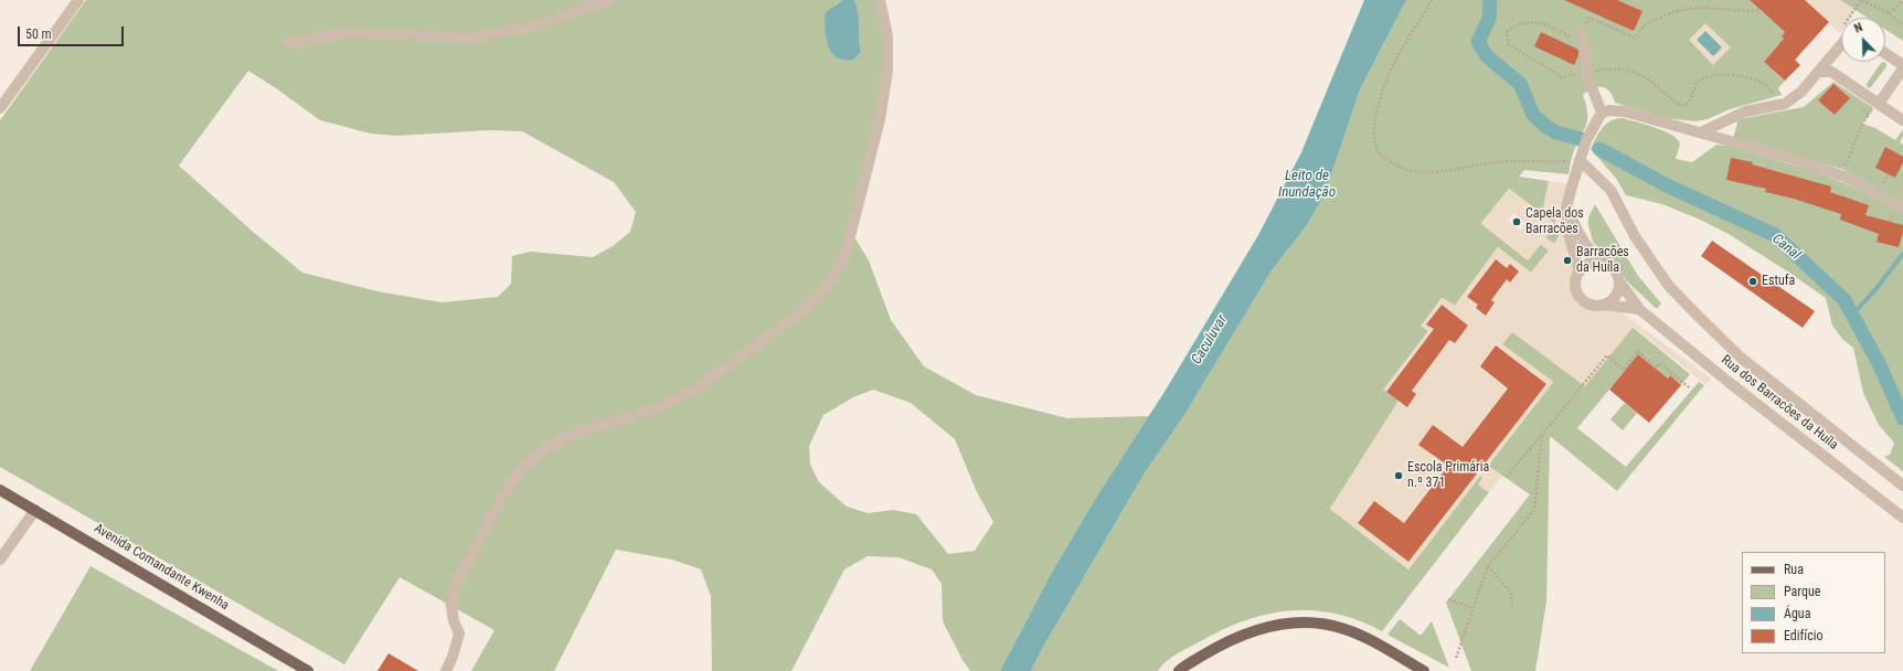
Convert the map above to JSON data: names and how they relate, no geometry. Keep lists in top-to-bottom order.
{
  "streets": {
    "main road": ["Avenida Comandante Kwenha"],
    "street": ["Rua dos Barracões da Huíla"]
  },
  "water": ["Leito de Inundação", "Canal", "Caculuvar"],
  "places": [
    "Capela dos Barracões",
    "Barracões da Huíla",
    "Estufa",
    "Escola Primária n.º 371"
  ],
  "legend": [
    "Rua",
    "Parque",
    "Água",
    "Edifício"
  ],
  "scale_bar": "50 m",
  "north": "top left"
}
